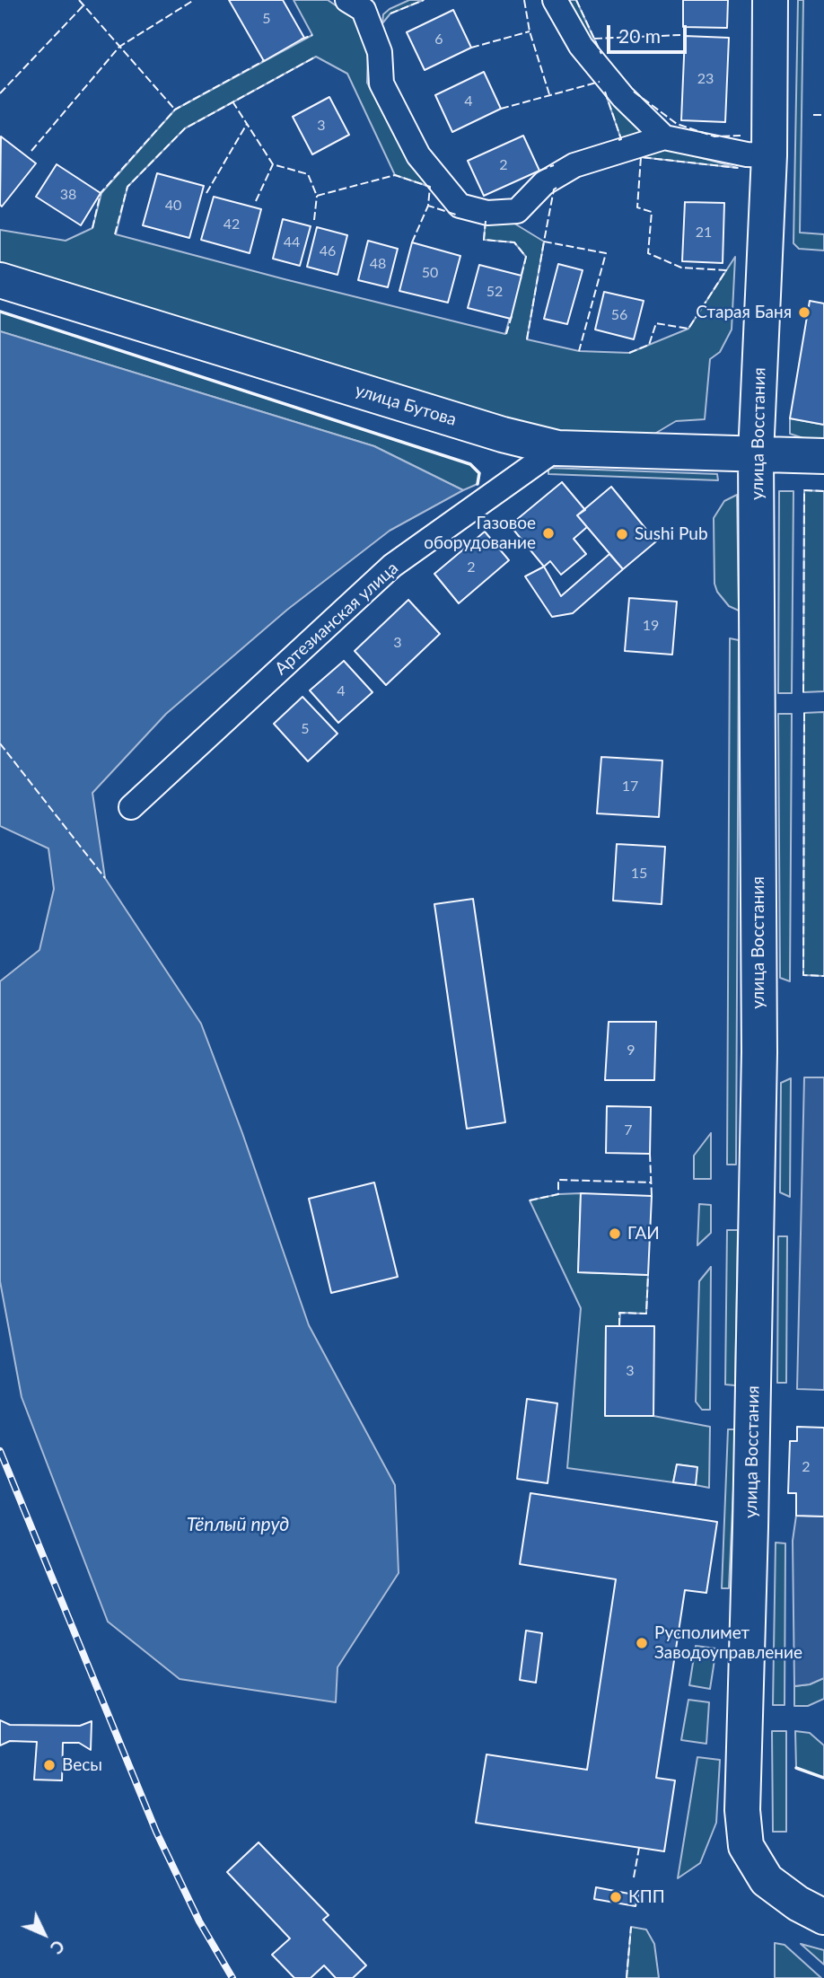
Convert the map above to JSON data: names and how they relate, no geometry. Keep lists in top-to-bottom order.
{
  "streets": {
    "street": ["улица Бутова", "улица Восстания", "Артезианская улица"]
  },
  "crossings": [
    ["улица Бутова", "улица Восстания"],
    ["улица Бутова", "Артезианская улица"]
  ],
  "water": ["Тёплый пруд"],
  "places": [
    "Старая Баня",
    "Газовое оборудование",
    "Sushi Pub",
    "ГАИ",
    "Русполимет Заводоуправление",
    "Весы",
    "КПП"
  ],
  "house_numbers": [
    "5",
    "6",
    "23",
    "4",
    "3",
    "2",
    "38",
    "40",
    "42",
    "21",
    "44",
    "46",
    "48",
    "50",
    "52",
    "56",
    "2",
    "19",
    "3",
    "4",
    "5",
    "17",
    "15",
    "9",
    "7",
    "3",
    "2"
  ],
  "scale_bar": "20 m",
  "north": "bottom right"
}
